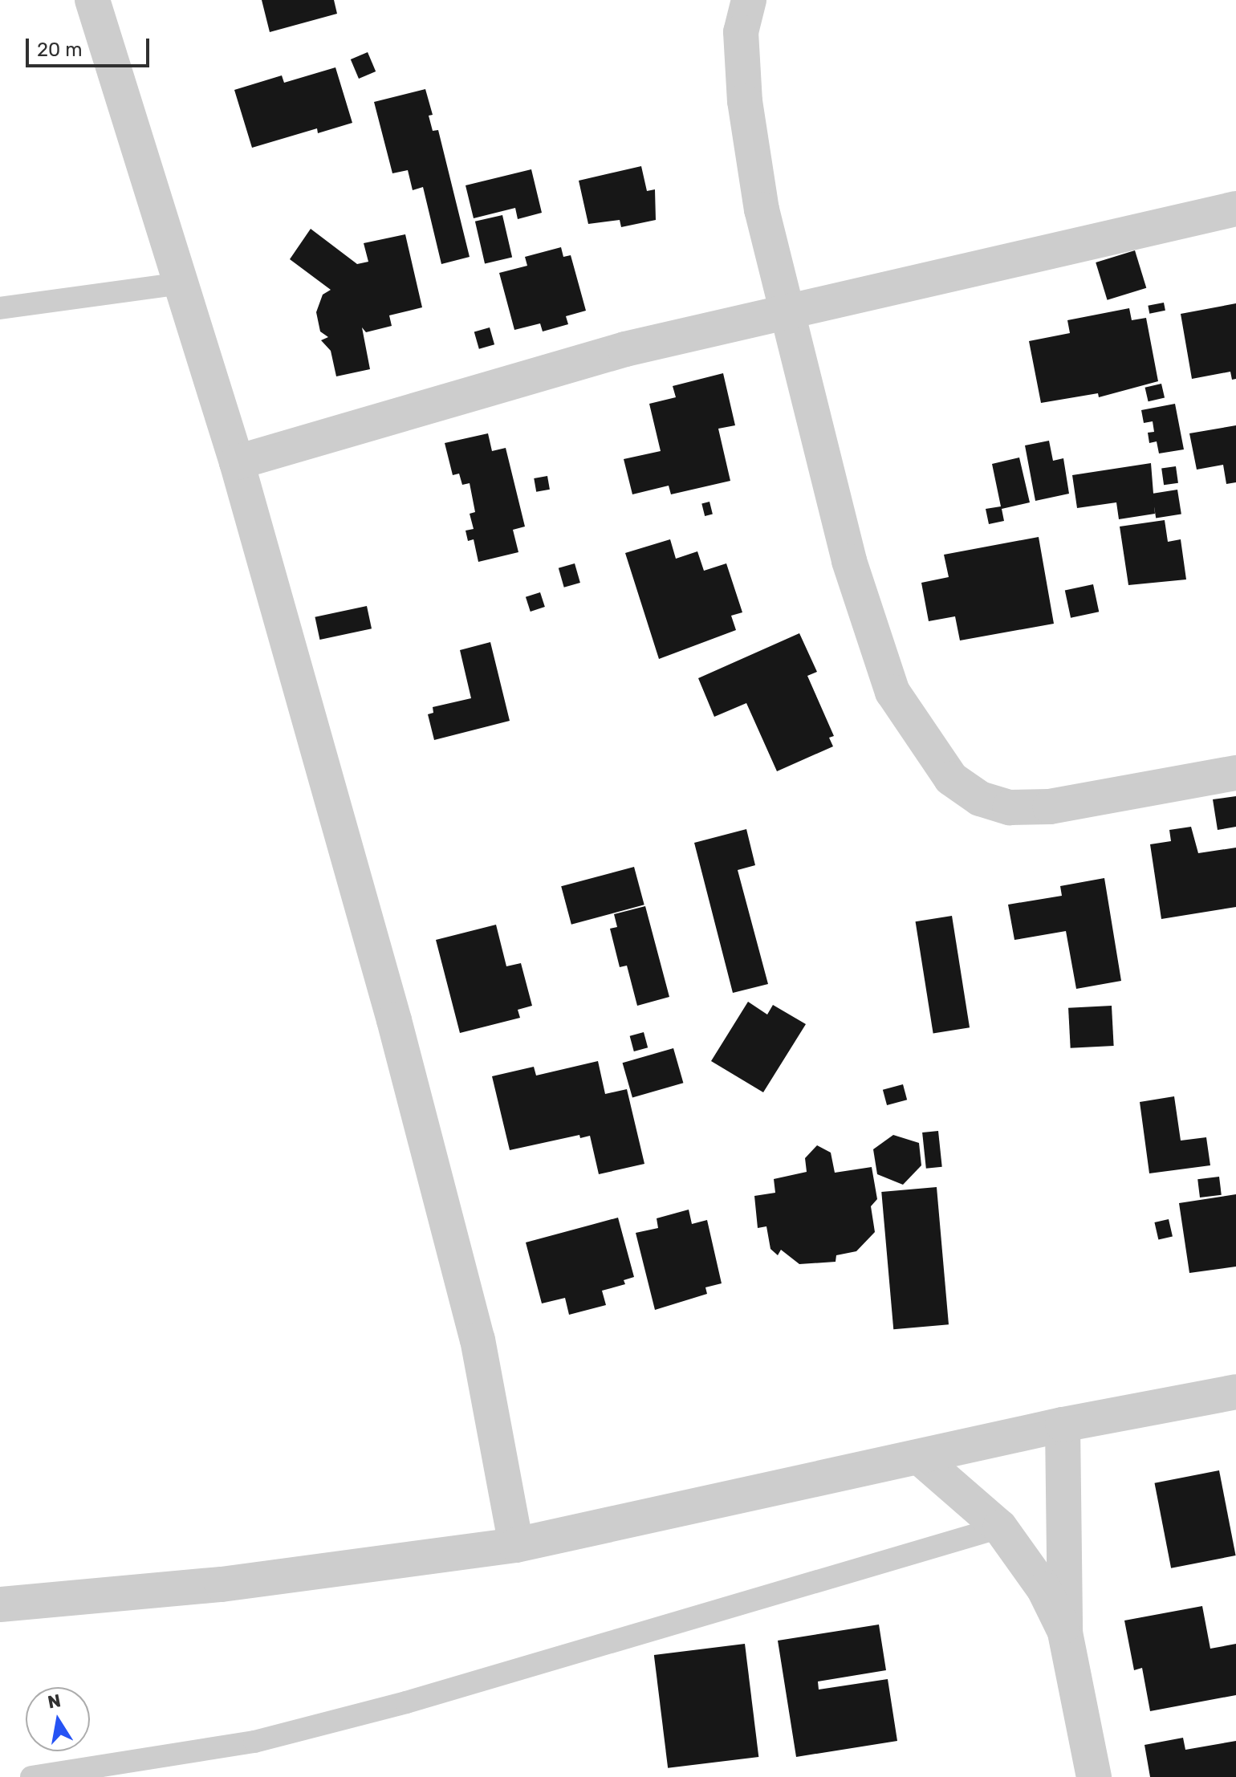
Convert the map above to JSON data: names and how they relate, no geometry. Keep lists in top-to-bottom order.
{
  "scale_bar": "20 m",
  "north": "top"
}
